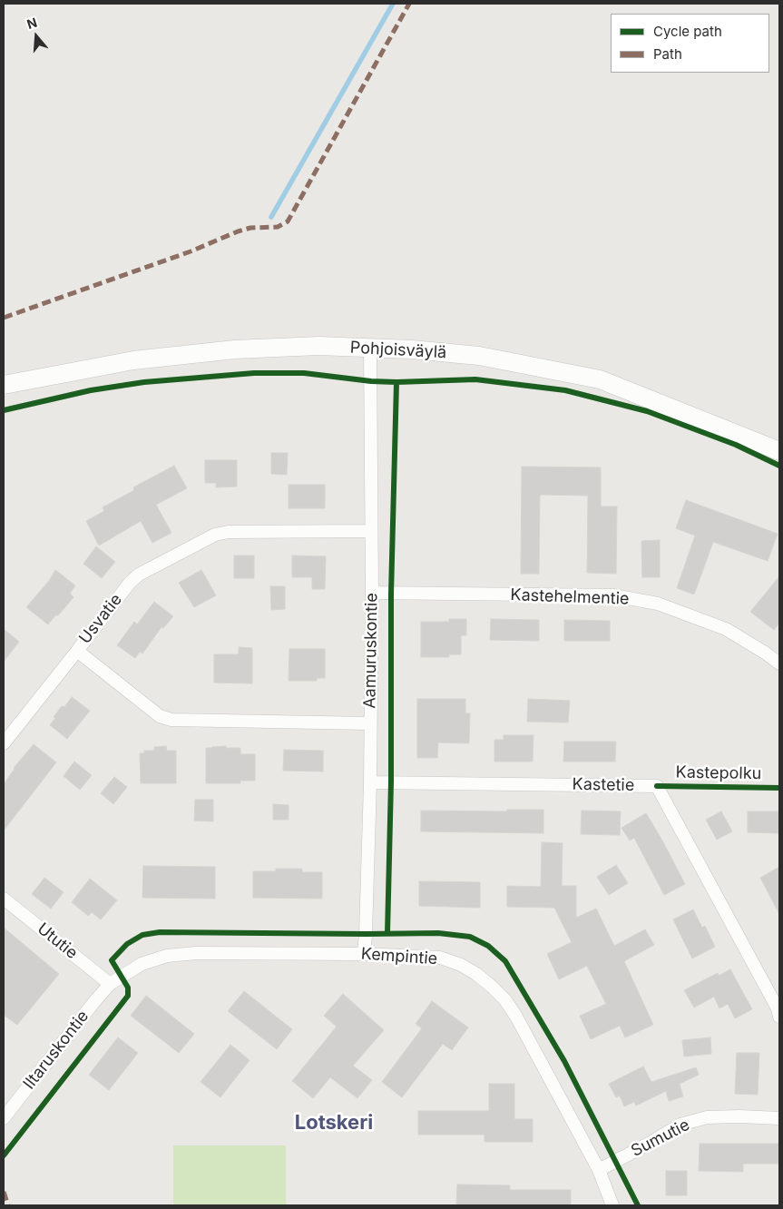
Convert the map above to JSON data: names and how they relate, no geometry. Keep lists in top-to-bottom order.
{
  "streets": {
    "main road": ["Pohjoisväylä"],
    "street": [
      "Kastehelmentie",
      "Usvatie",
      "Aamuruskontie",
      "Kastetie",
      "Ututie",
      "Kempintie",
      "Iltaruskontie",
      "Sumutie"
    ],
    "cycle path": ["Kastepolku"]
  },
  "crossings": [
    ["Pohjoisväylä", "Aamuruskontie"],
    ["Kastehelmentie", "Aamuruskontie"],
    ["Usvatie", "Aamuruskontie"],
    ["Aamuruskontie", "Kastetie"],
    ["Aamuruskontie", "Kempintie"],
    ["Ututie", "Kempintie"],
    ["Ututie", "Iltaruskontie"],
    ["Kempintie", "Iltaruskontie"],
    ["Kempintie", "Sumutie"]
  ],
  "districts": ["Lotskeri"],
  "legend": ["Cycle path", "Path"],
  "north": "top"
}
